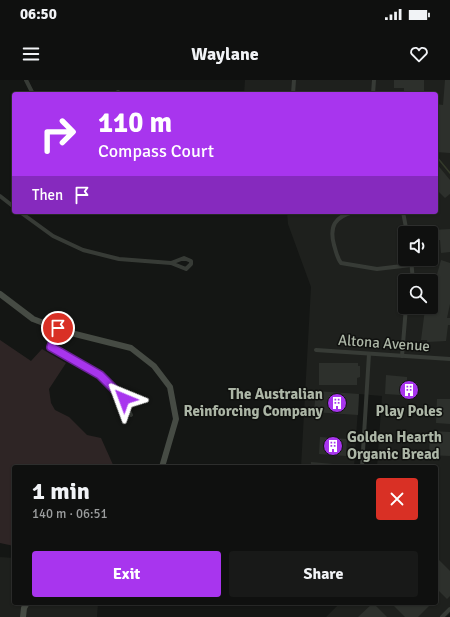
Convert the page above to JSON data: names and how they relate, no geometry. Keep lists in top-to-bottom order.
{
  "streets": {
    "street": ["Altona Avenue"]
  },
  "places": {
    "building": ["Play Poles", "The Australian Reinforcing Company", "Golden Hearth Organic Bread"]
  },
  "page": {
    "status": "06:50",
    "header": "Waylane",
    "turn": ["110 m", "Compass Court"],
    "then": "Then",
    "heading": ["1 min", "140 m · 06:51"],
    "buttons": ["Exit", "Share"]
  }
}
